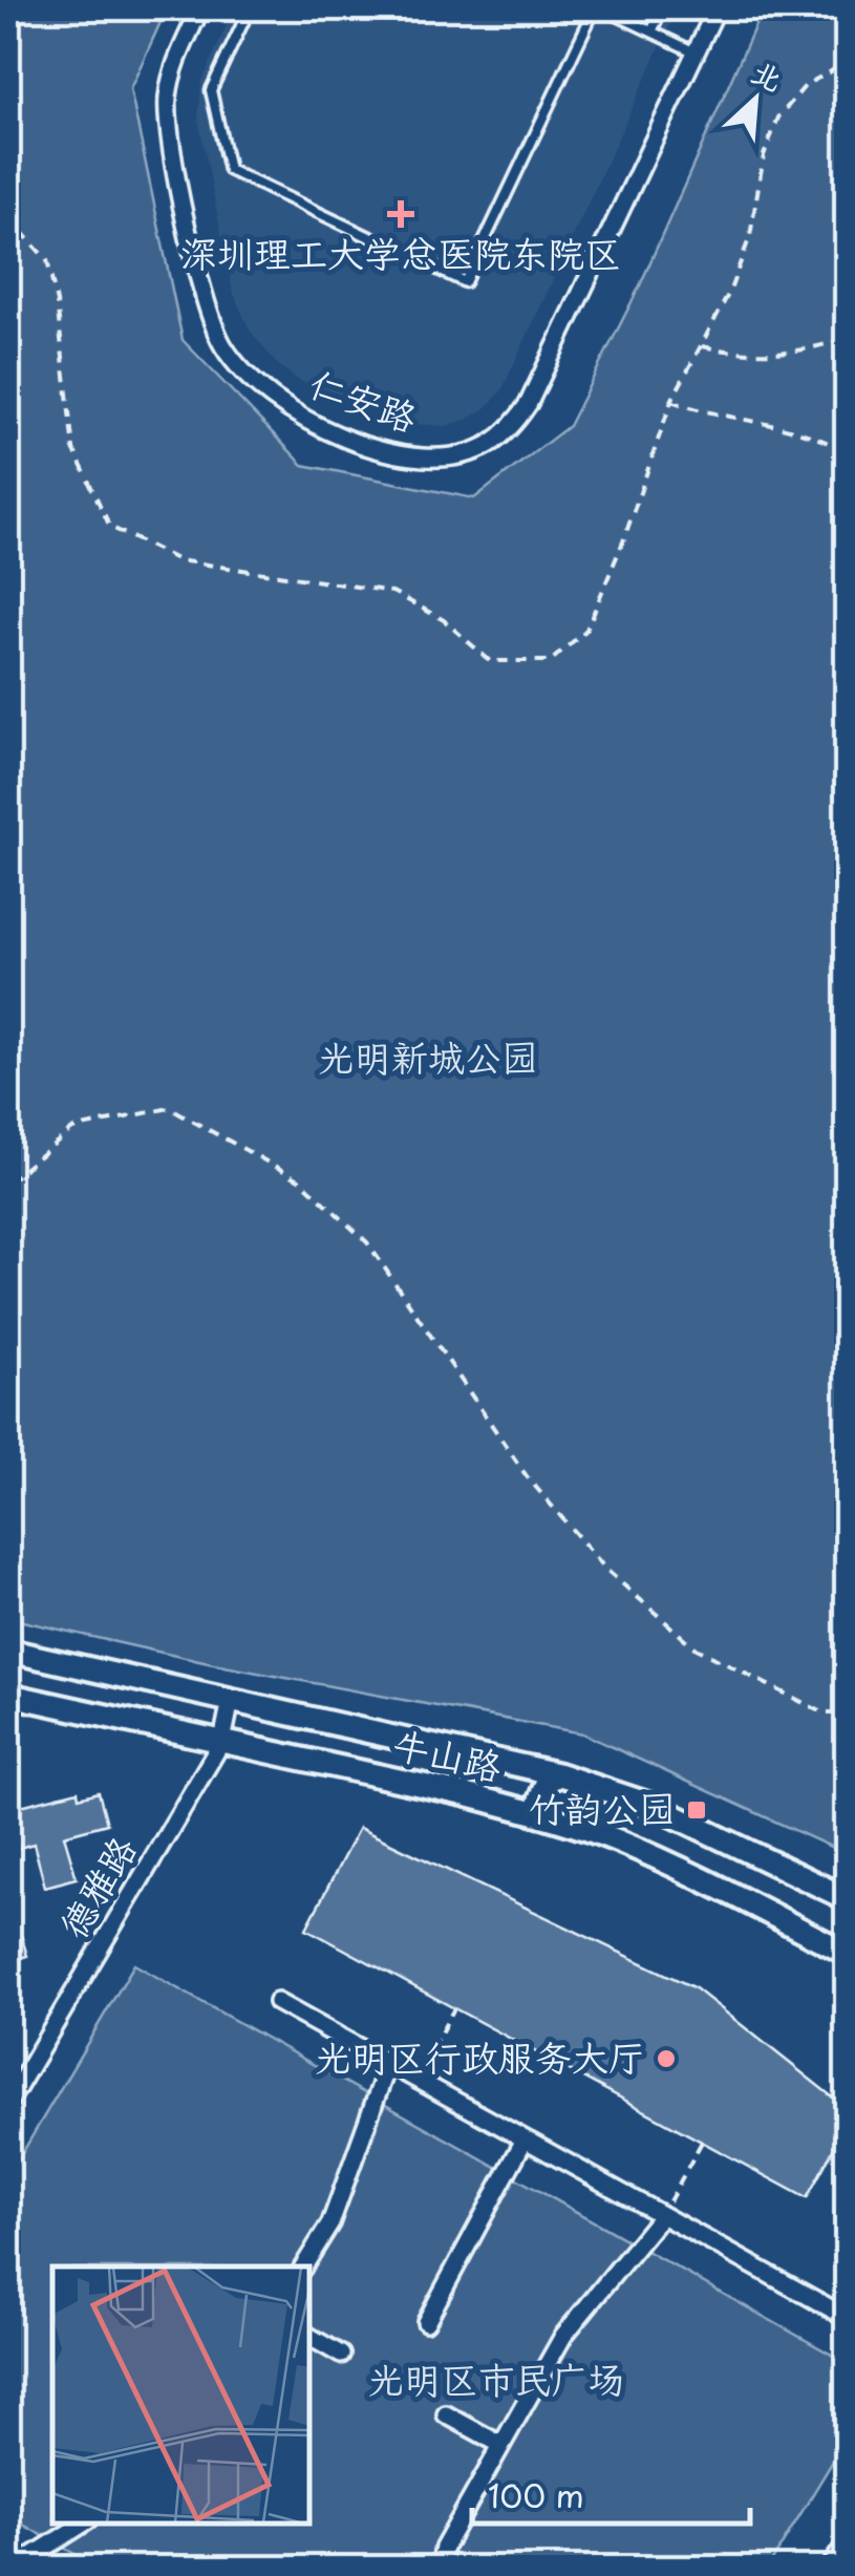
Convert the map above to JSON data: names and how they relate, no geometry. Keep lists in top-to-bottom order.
{
  "streets": {
    "street": ["仁安路", "牛山路", "德雅路"]
  },
  "crossings": [
    ["牛山路", "德雅路"]
  ],
  "parks": ["光明新城公园", "光明区市民广场"],
  "places": {
    "health": ["深圳理工大学总医院东院区"],
    "transit": ["竹韵公园"],
    "other": ["光明区行政服务大厅"]
  },
  "scale_bar": "100 m",
  "north": "top right"
}
